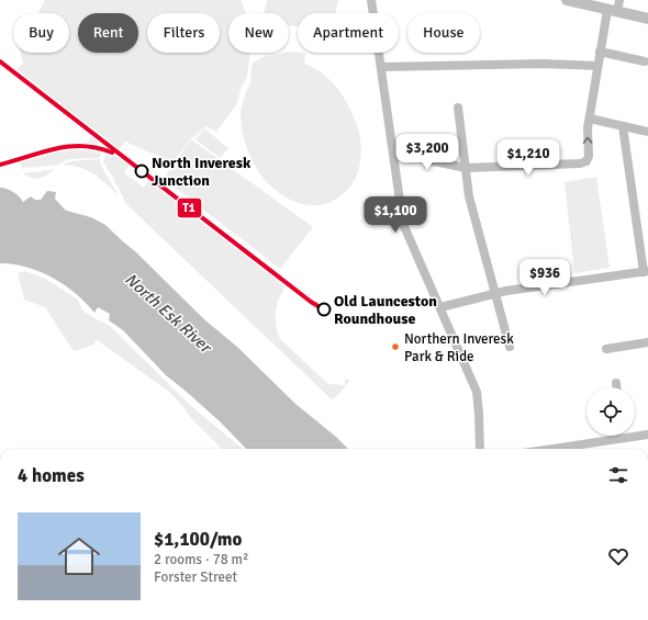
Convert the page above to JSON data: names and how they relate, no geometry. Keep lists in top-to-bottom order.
{
  "water": ["North Esk River"],
  "places": ["North Inveresk Junction", "Old Launceston Roundhouse", "Northern Inveresk Park & Ride"],
  "lines": ["transit line T1"],
  "page": {
    "chip": [
      "Buy",
      "Rent",
      "Filters",
      "New",
      "Apartment",
      "House"
    ],
    "price": [
      "$3,200",
      "$1,210",
      "$1,100",
      "$936"
    ],
    "heading": "4 homes",
    "list": [
      {
        "name": "$1,100/mo",
        "note": "2 rooms · 78 m² · Forster Street"
      }
    ]
  }
}
